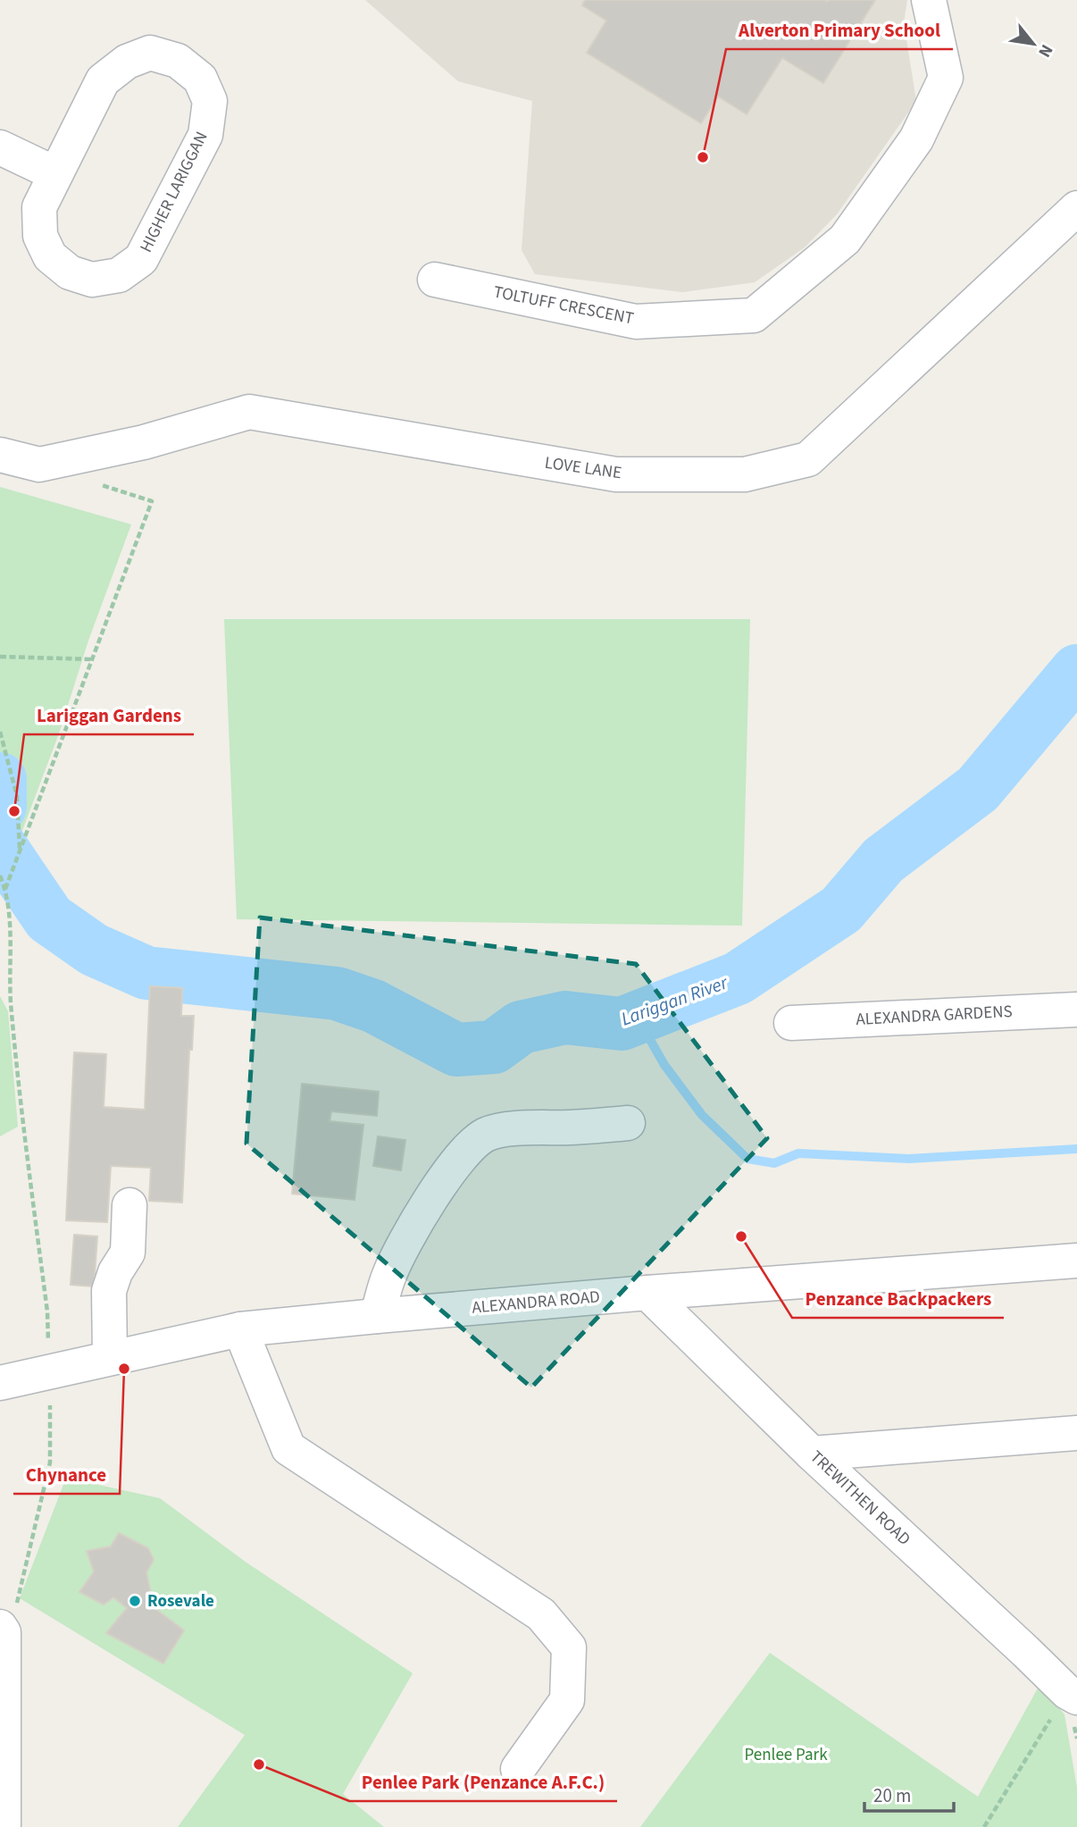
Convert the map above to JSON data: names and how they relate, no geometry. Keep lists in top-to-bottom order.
{
  "streets": {
    "street": [
      "HIGHER LARIGGAN",
      "TOLTUFF CRESCENT",
      "LOVE LANE",
      "ALEXANDRA GARDENS",
      "ALEXANDRA ROAD",
      "TREWITHEN ROAD"
    ]
  },
  "crossings": [
    ["ALEXANDRA ROAD", "TREWITHEN ROAD"]
  ],
  "water": ["Lariggan River"],
  "parks": ["Penlee Park"],
  "places": [
    "Alverton Primary School",
    "Lariggan Gardens",
    "Penzance Backpackers",
    "Chynance",
    "Rosevale",
    "Penlee Park (Penzance A.F.C.)"
  ],
  "scale_bar": "20 m",
  "north": "bottom right"
}
